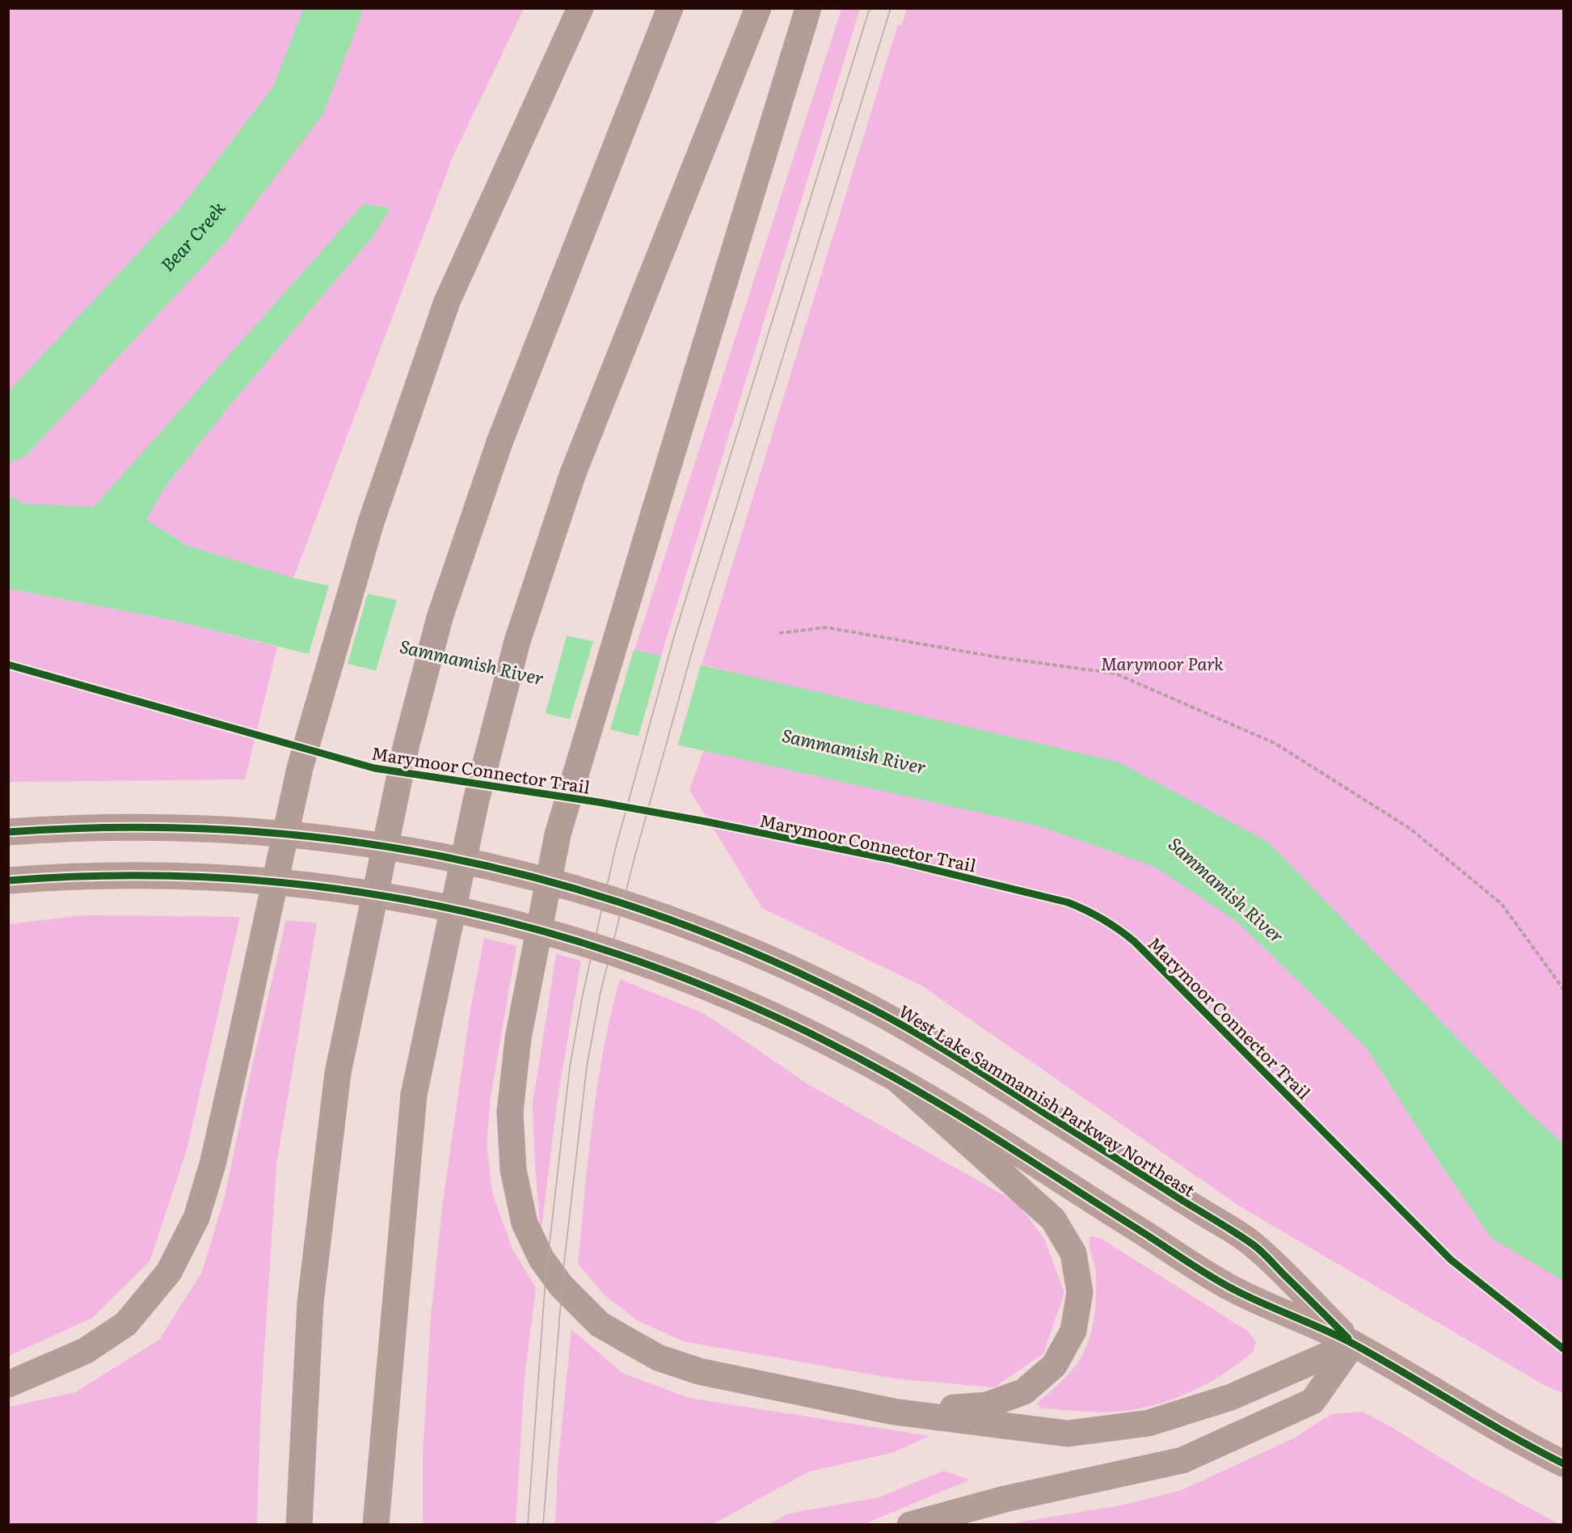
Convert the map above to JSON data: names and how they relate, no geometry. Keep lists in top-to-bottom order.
{
  "streets": {
    "main road": ["West Lake Sammamish Parkway Northeast"],
    "cycle path": ["Marymoor Connector Trail"]
  },
  "water": ["Bear Creek", "Sammamish River"],
  "parks": ["Marymoor Park"]
}
